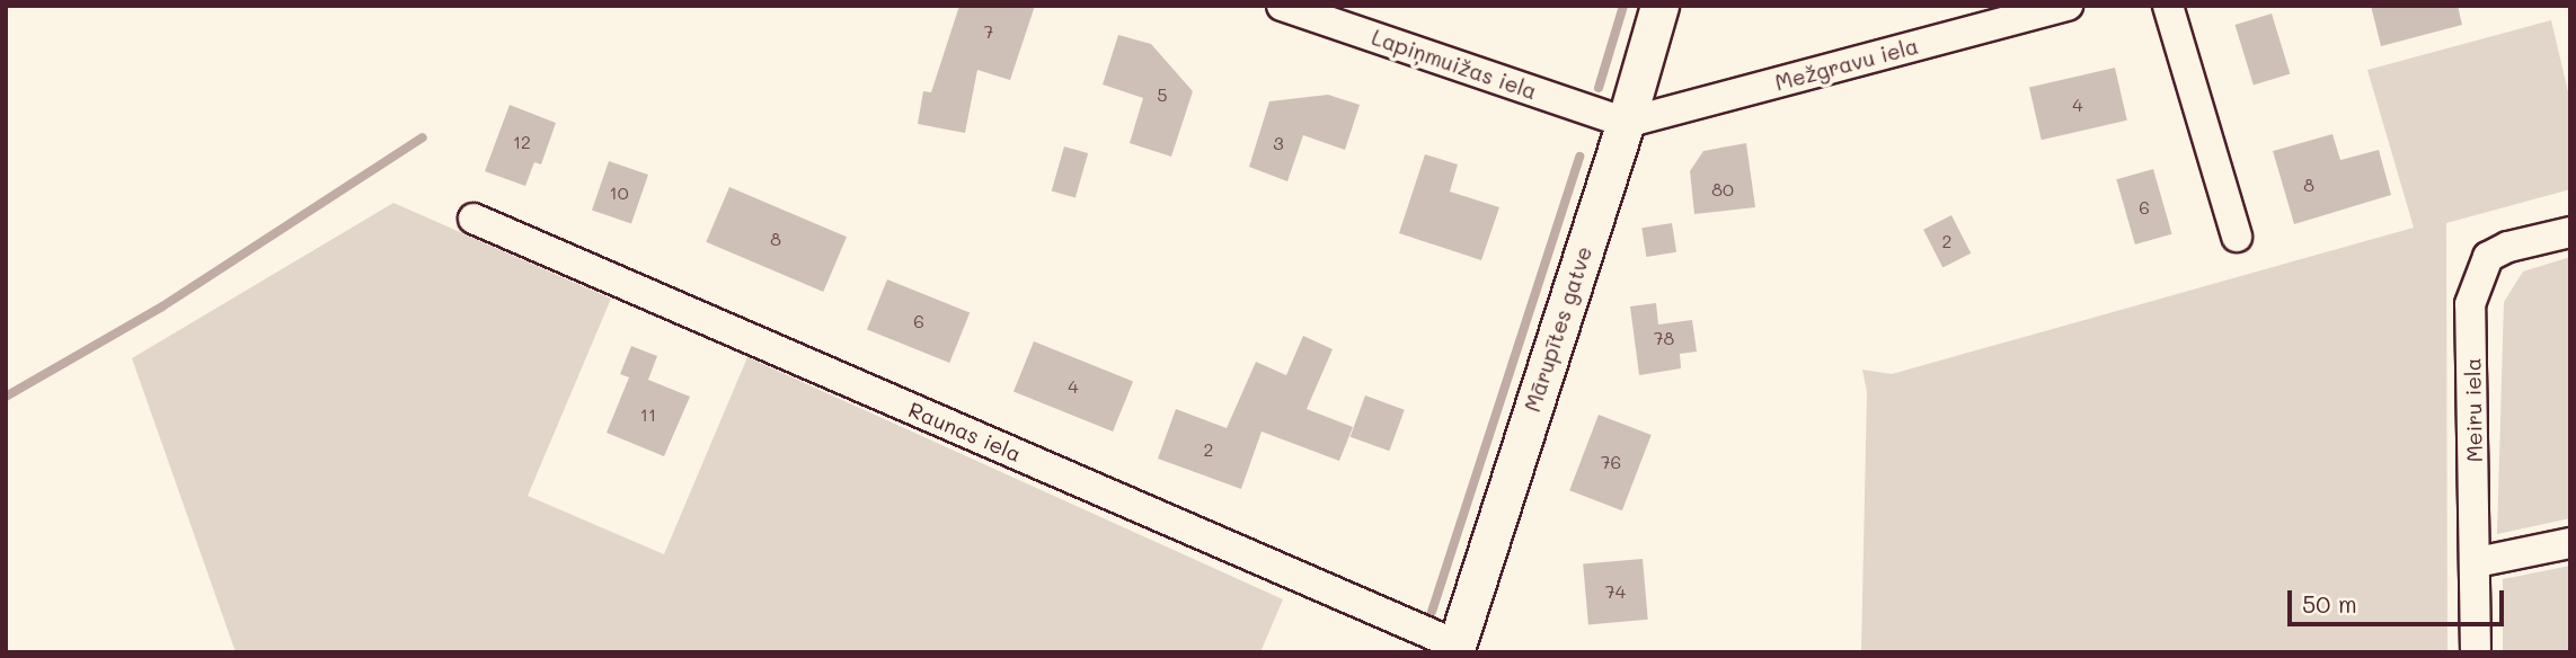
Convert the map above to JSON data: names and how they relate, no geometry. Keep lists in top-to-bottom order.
{
  "streets": {
    "street": [
      "Lapiņmuižas iela",
      "Mežgravu iela",
      "Mārupītes gatve",
      "Meiru iela",
      "Raunas iela"
    ]
  },
  "crossings": [
    ["Lapiņmuižas iela", "Mežgravu iela"],
    ["Lapiņmuižas iela", "Mārupītes gatve"],
    ["Mežgravu iela", "Mārupītes gatve"],
    ["Mārupītes gatve", "Raunas iela"]
  ],
  "house_numbers": [
    "7",
    "5",
    "4",
    "12",
    "3",
    "8",
    "80",
    "10",
    "6",
    "8",
    "2",
    "6",
    "78",
    "4",
    "11",
    "2",
    "76",
    "74"
  ],
  "scale_bar": "50 m"
}
